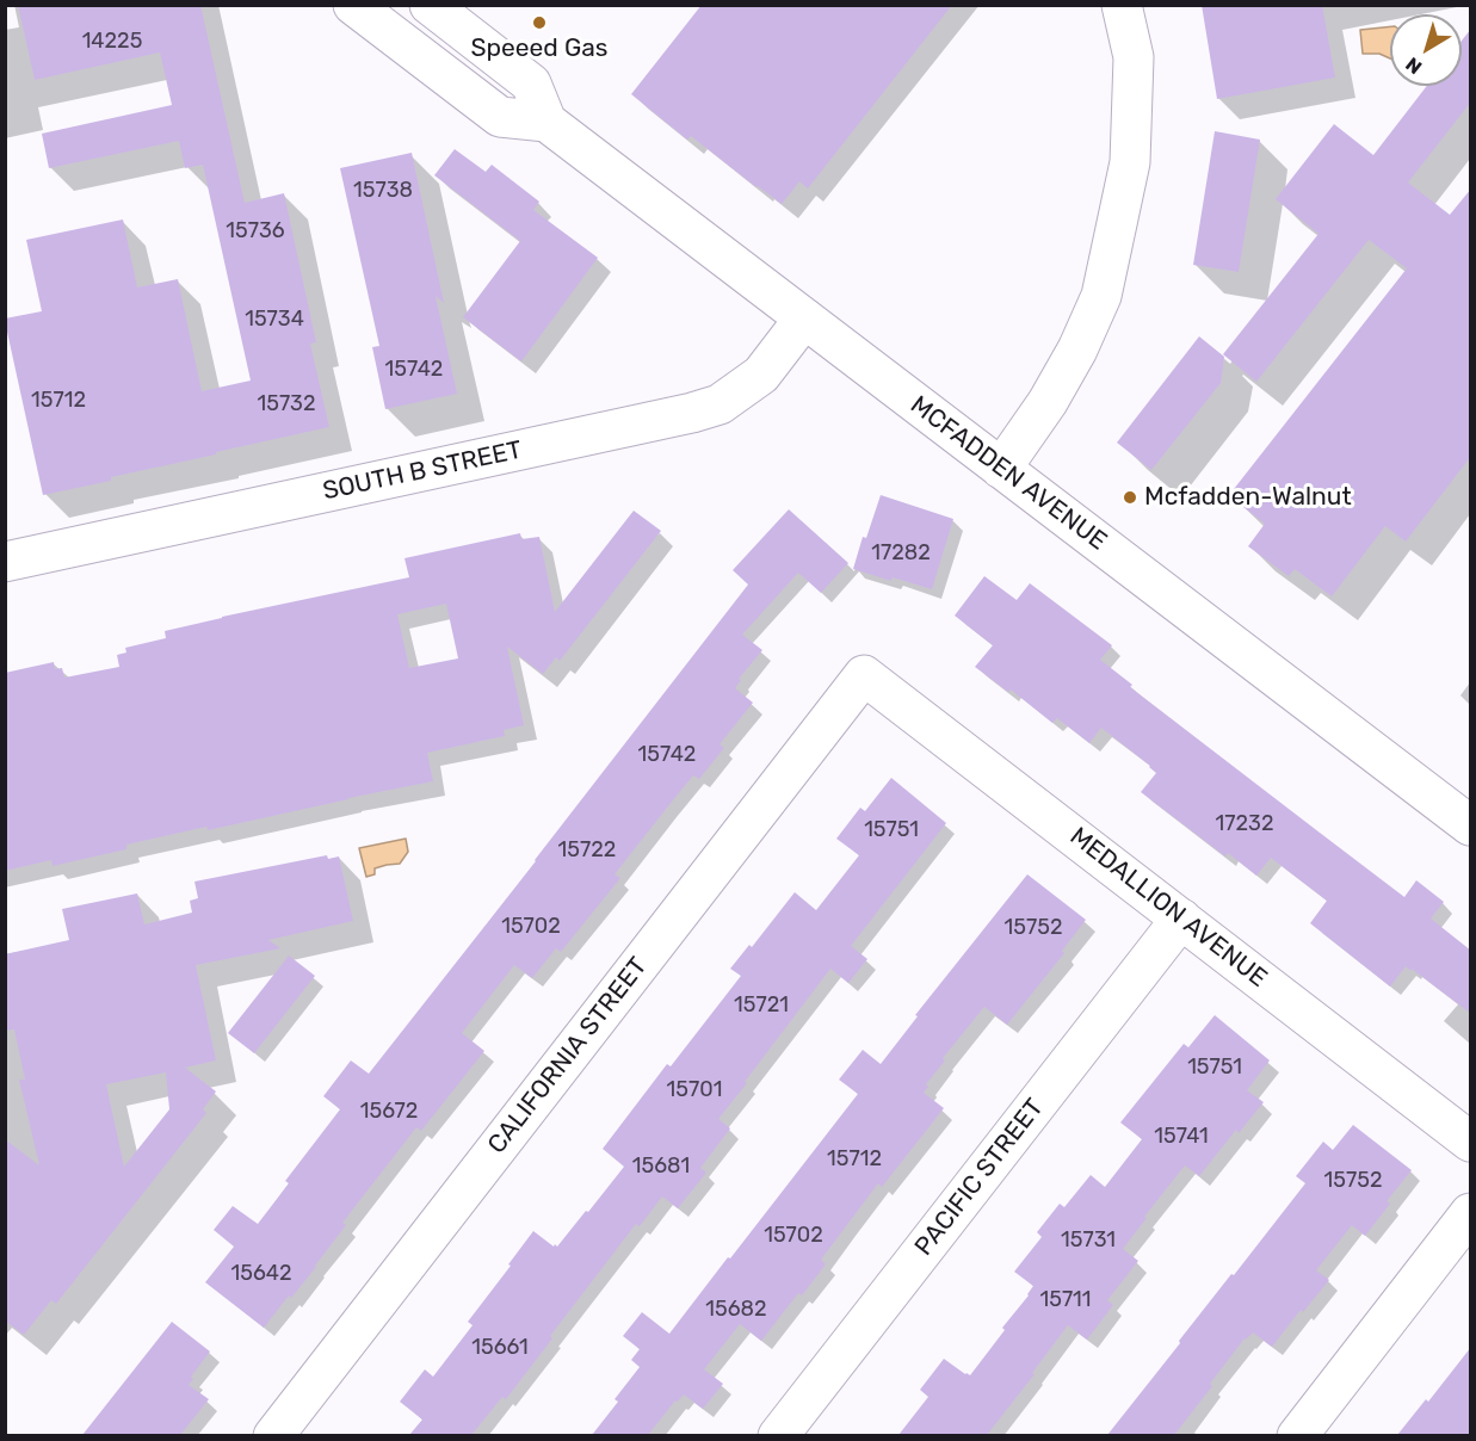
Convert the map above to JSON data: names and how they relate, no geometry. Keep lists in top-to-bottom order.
{
  "streets": {
    "street": [
      "SOUTH B STREET",
      "MCFADDEN AVENUE",
      "MEDALLION AVENUE",
      "CALIFORNIA STREET",
      "PACIFIC STREET"
    ]
  },
  "crossings": [
    ["SOUTH B STREET", "MCFADDEN AVENUE"],
    ["MEDALLION AVENUE", "CALIFORNIA STREET"],
    ["MEDALLION AVENUE", "PACIFIC STREET"]
  ],
  "places": ["Speeed Gas", "Mcfadden-Walnut"],
  "house_numbers": [
    "14225",
    "15738",
    "15736",
    "15734",
    "15742",
    "15712",
    "15732",
    "17282",
    "15742",
    "17232",
    "15751",
    "15722",
    "15702",
    "15752",
    "15721",
    "15751",
    "15701",
    "15672",
    "15741",
    "15712",
    "15681",
    "15752",
    "15702",
    "15731",
    "15642",
    "15711",
    "15682",
    "15661"
  ],
  "north": "bottom left"
}
